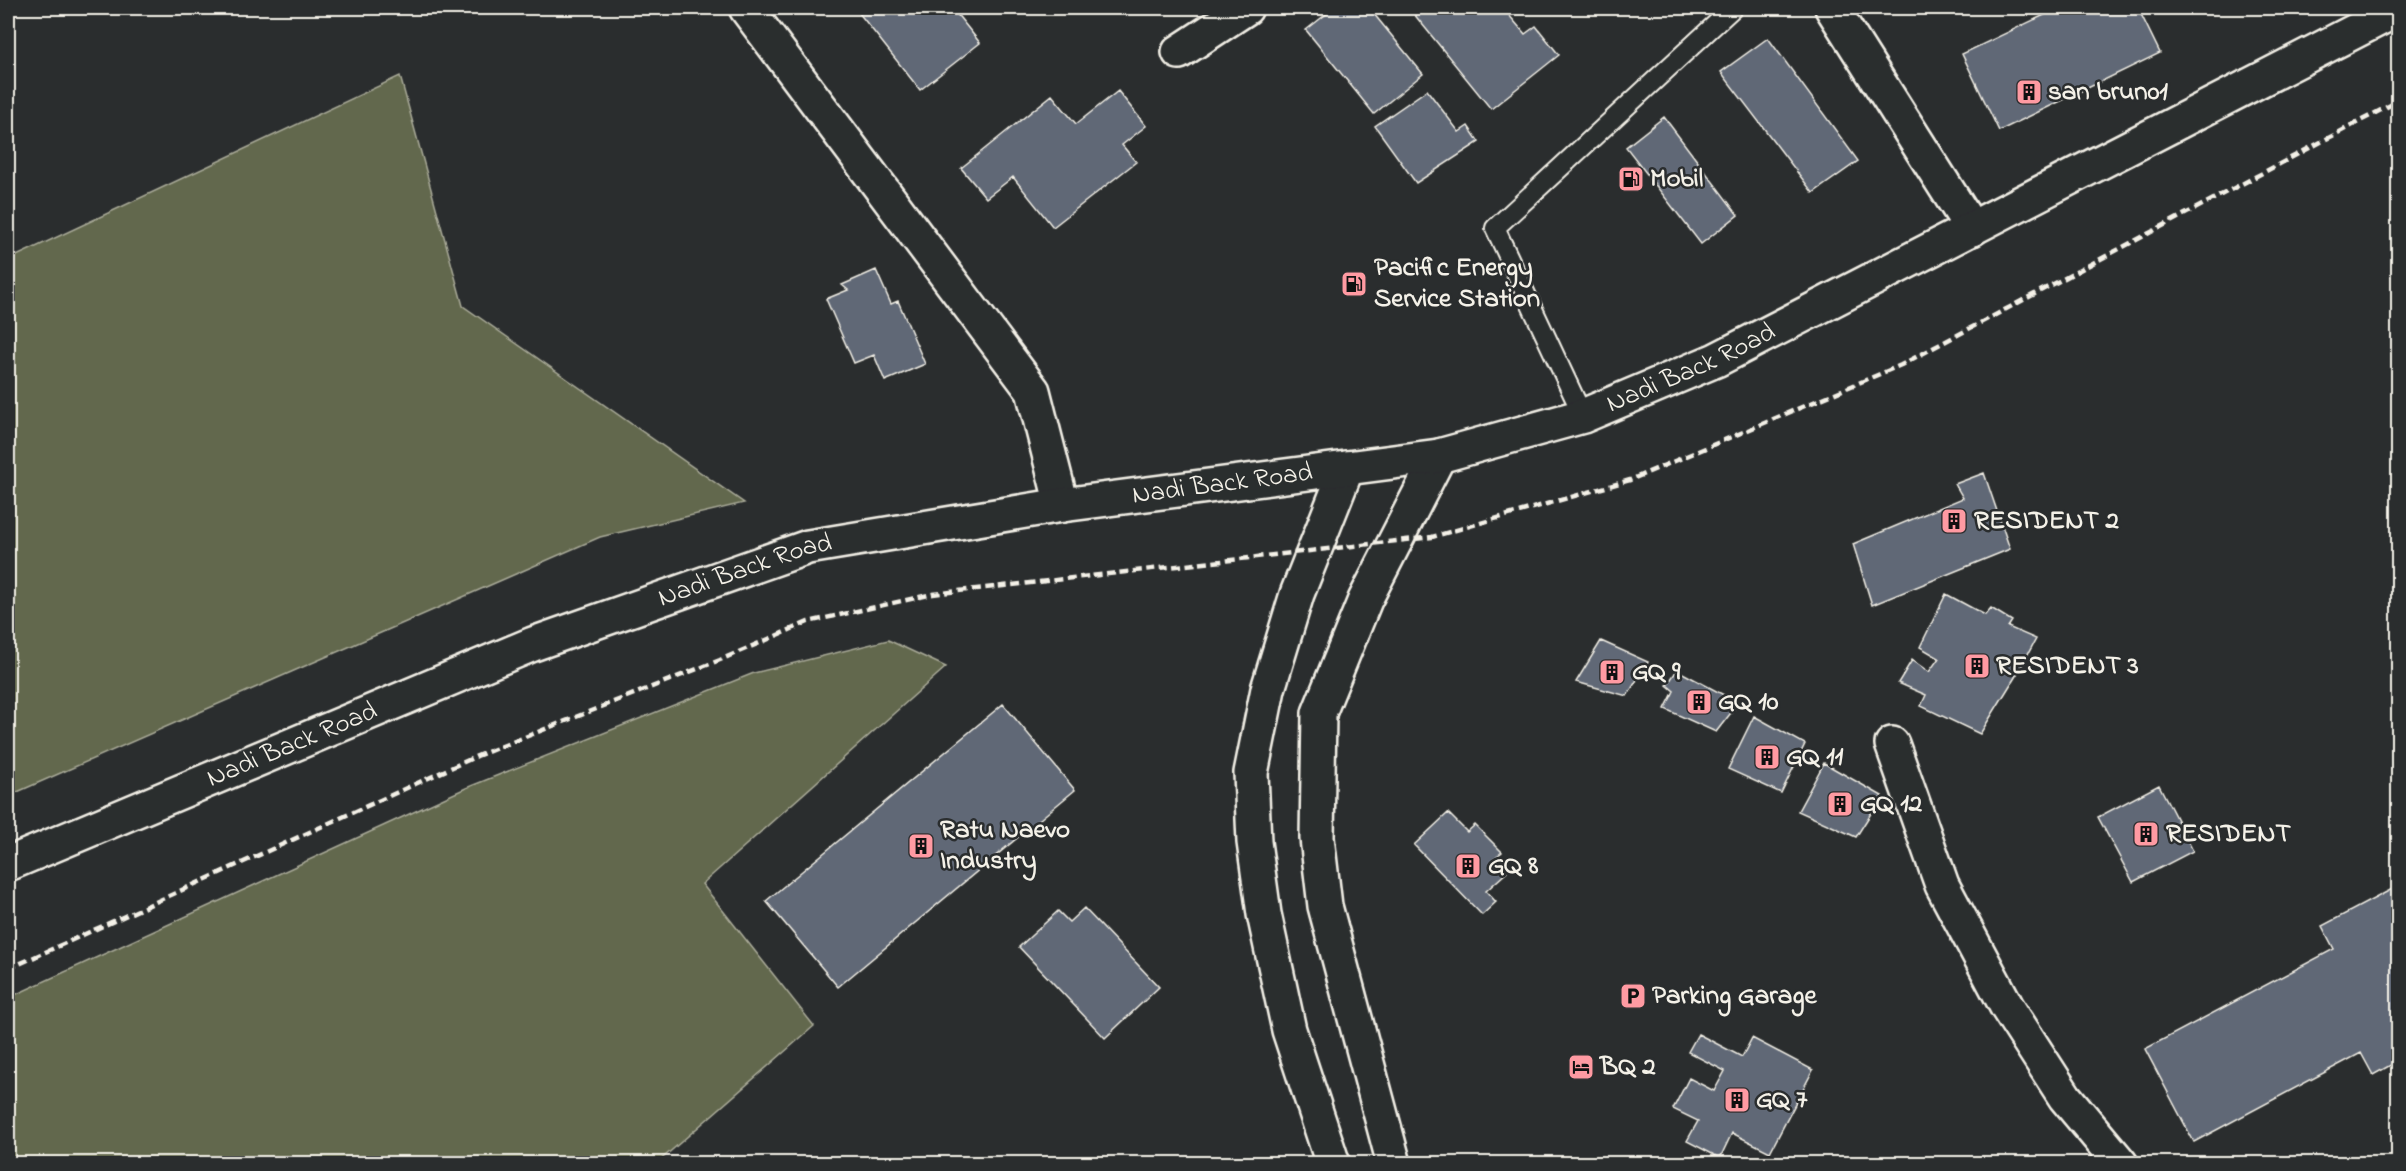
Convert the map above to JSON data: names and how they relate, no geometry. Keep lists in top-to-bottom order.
{
  "streets": {
    "main road": ["Nadi Back Road"]
  },
  "places": {
    "building": [
      "san brun01",
      "RESIDENT 2",
      "RESIDENT 3",
      "GQ 9",
      "GQ 10",
      "GQ 11",
      "GQ 12",
      "RESIDENT",
      "Ratu Naevo Industry",
      "GQ 8",
      "GQ 7"
    ],
    "fuel station": ["Mobil", "Pacific Energy Service Station"],
    "parking": ["Parking Garage"],
    "hotel": ["BQ 2"]
  }
}
